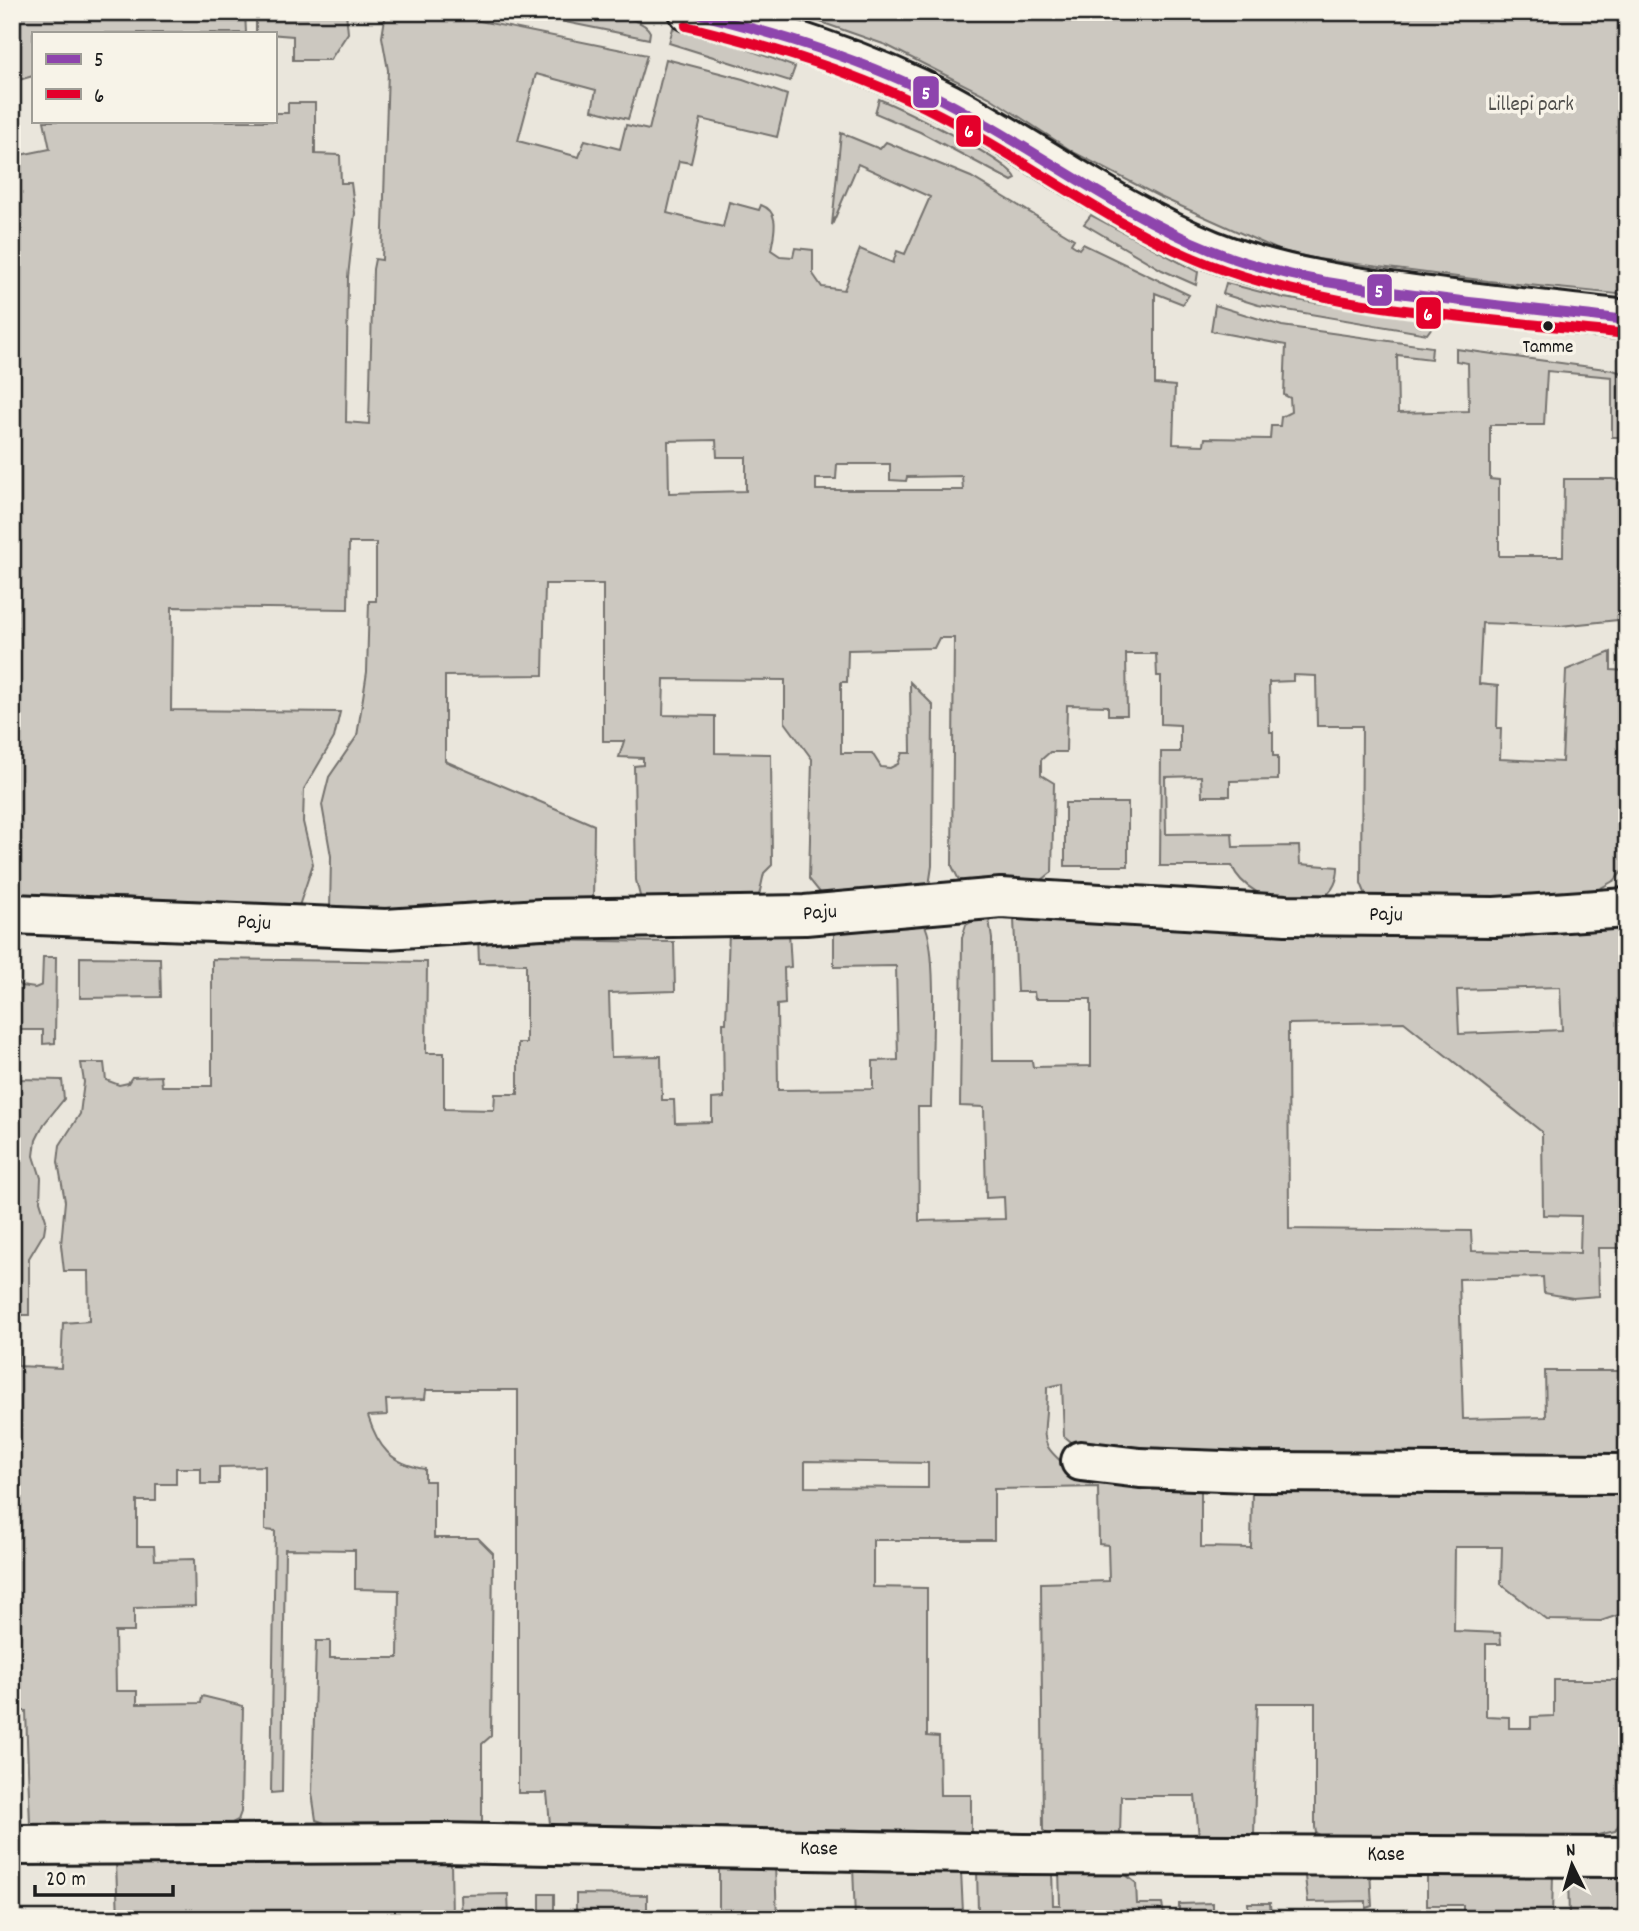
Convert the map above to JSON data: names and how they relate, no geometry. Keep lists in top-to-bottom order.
{
  "streets": {
    "street": ["Paju", "Kase"]
  },
  "parks": ["Lillepi park"],
  "places": ["Tamme"],
  "lines": ["transit line 5", "transit line 6"],
  "legend": ["5", "6"],
  "scale_bar": "20 m",
  "north": "top"
}
